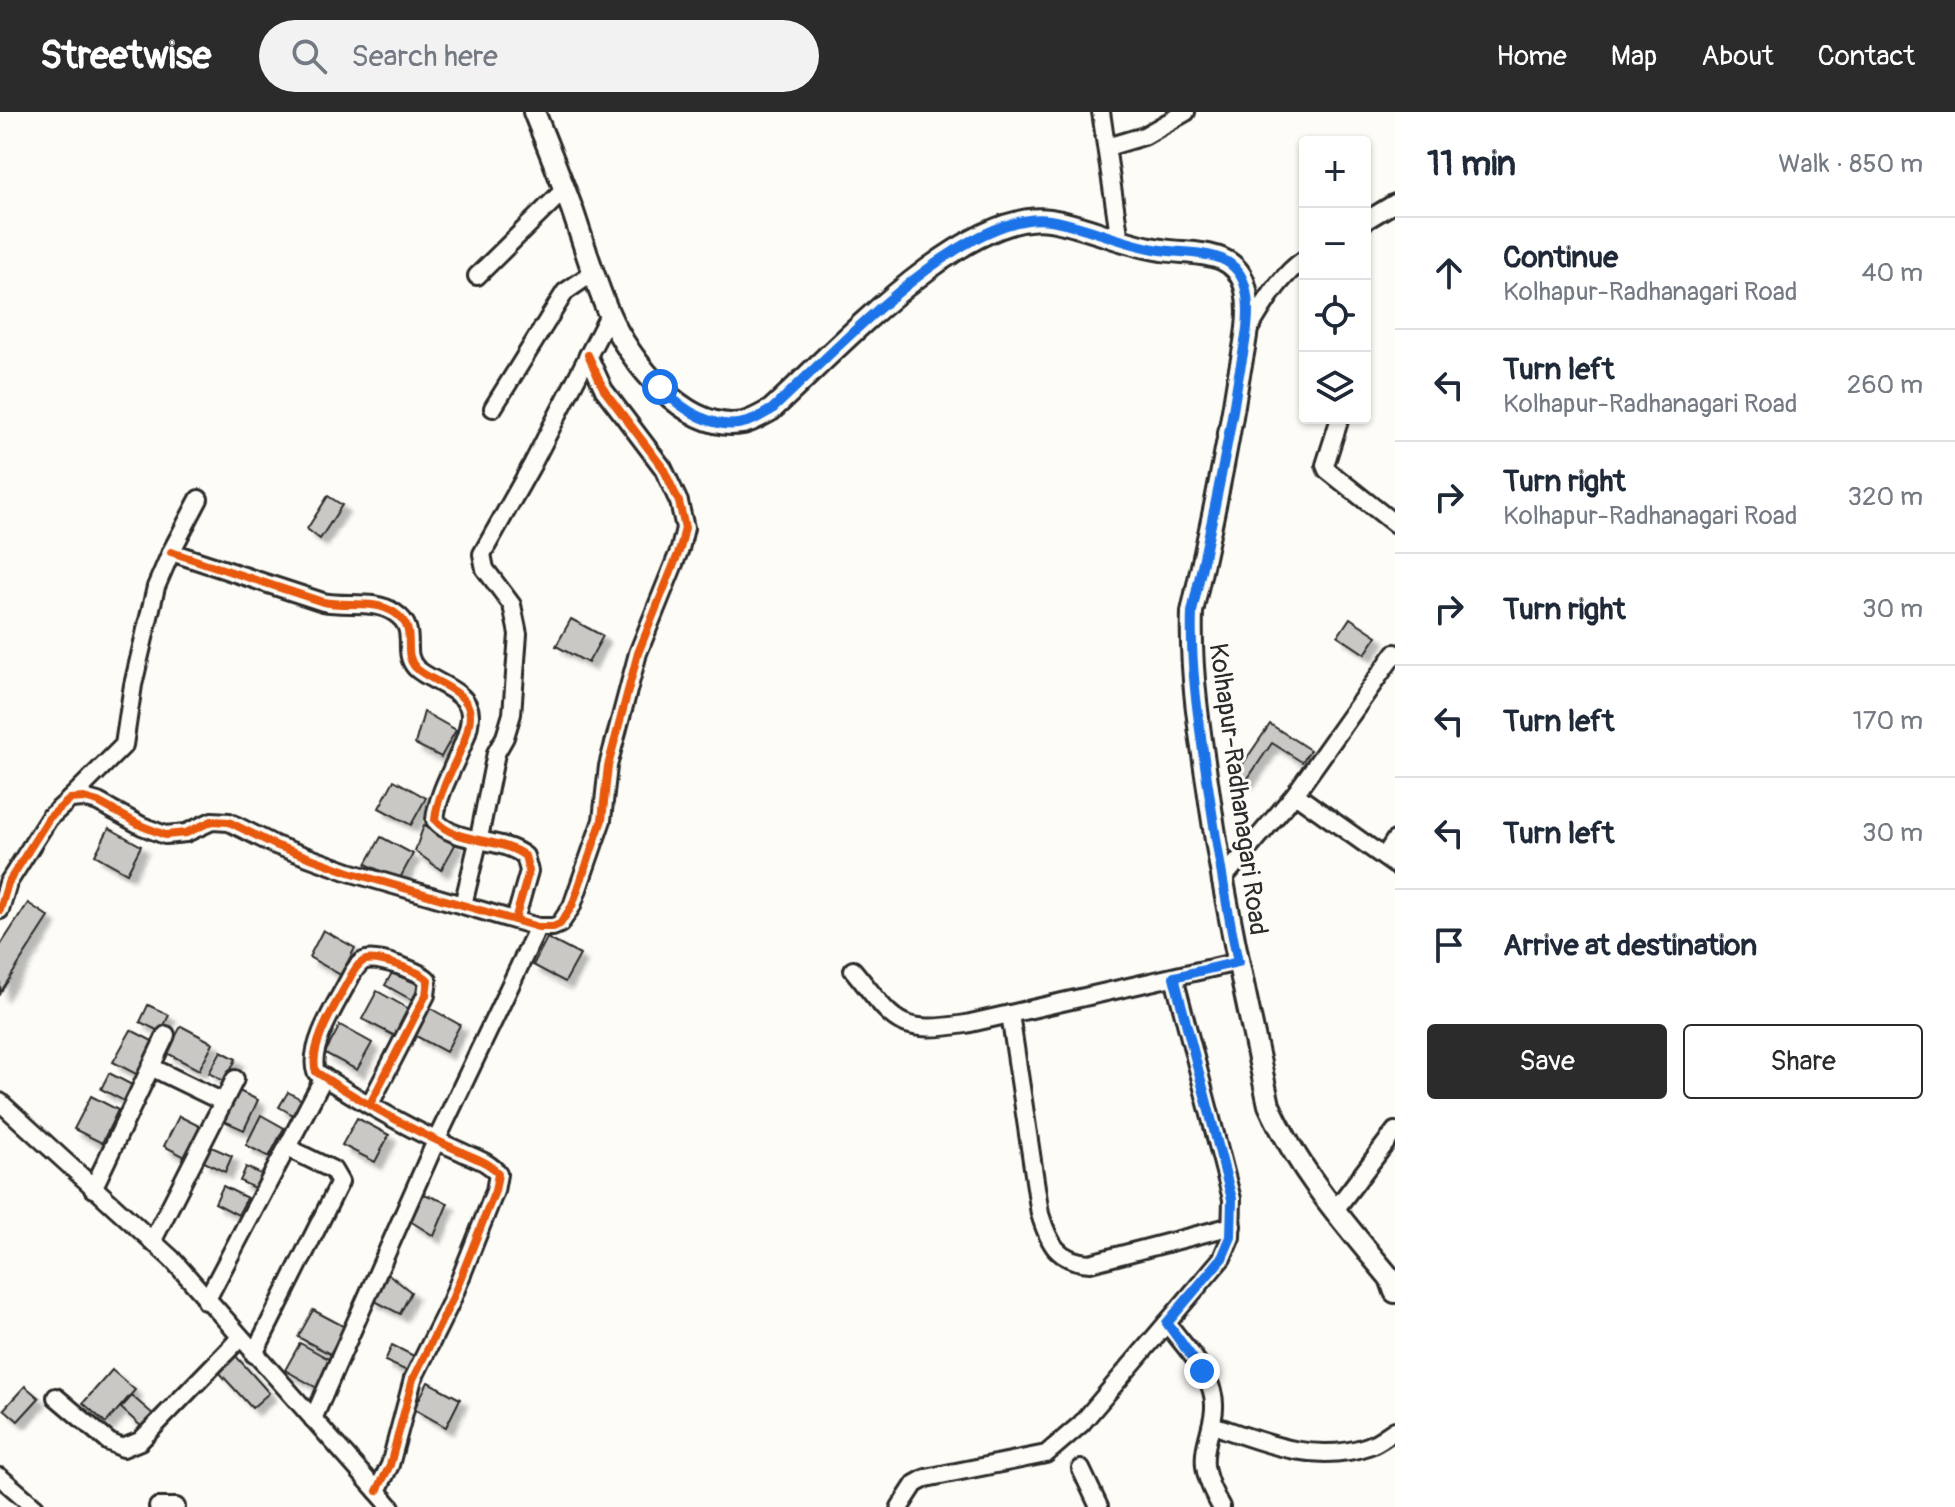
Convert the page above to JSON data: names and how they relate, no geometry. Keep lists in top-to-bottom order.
{
  "streets": {
    "main road": ["Kolhapur-Radhanagari Road"]
  },
  "page": {
    "header": "Streetwise",
    "search": "Search here",
    "nav": [
      "Home",
      "Map",
      "About",
      "Contact"
    ],
    "heading": ["11 min", "Walk · 850 m"],
    "map_buttons": ["+", "−"],
    "list": [
      ["Continue", "Kolhapur-Radhanagari Road", "40 m"],
      ["Turn left", "Kolhapur-Radhanagari Road", "260 m"],
      ["Turn right", "Kolhapur-Radhanagari Road", "320 m"],
      ["Turn right", "30 m"],
      ["Turn left", "170 m"],
      ["Turn left", "30 m"],
      "Arrive at destination"
    ],
    "buttons": ["Save", "Share"]
  }
}
